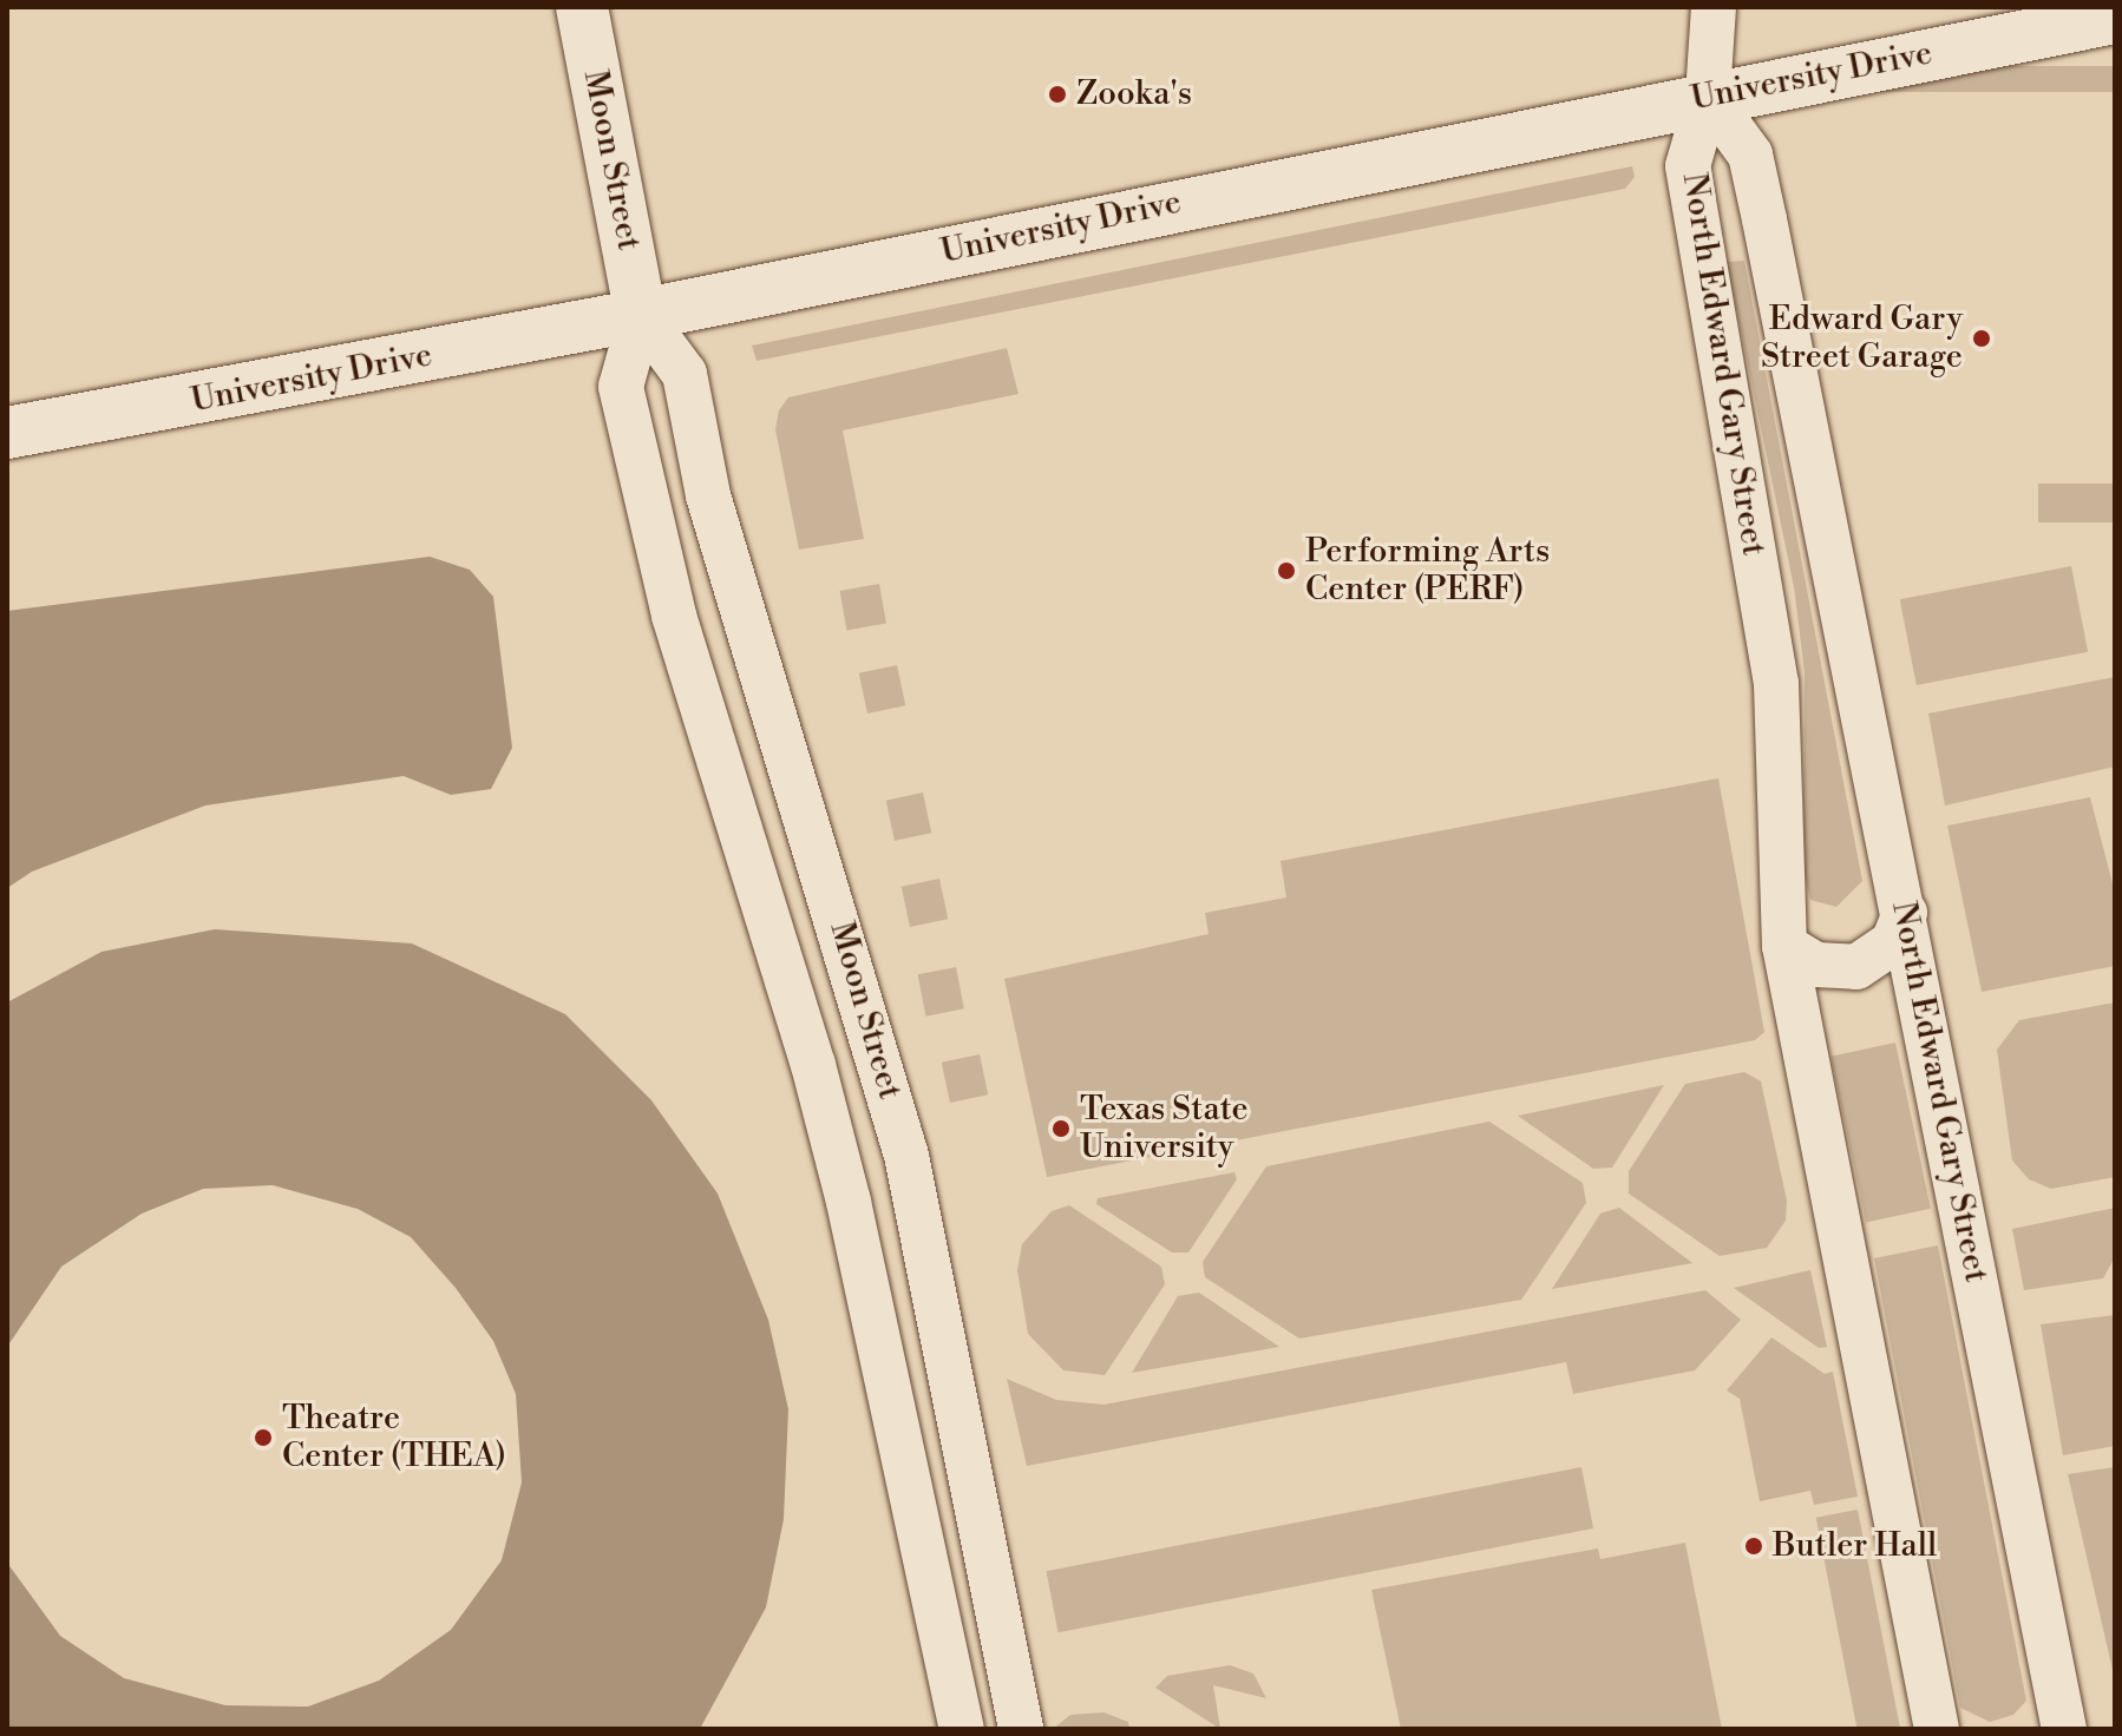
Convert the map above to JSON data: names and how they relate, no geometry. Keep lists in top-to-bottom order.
{
  "streets": {
    "main road": ["University Drive", "Moon Street"],
    "street": ["North Edward Gary Street"]
  },
  "crossings": [
    ["University Drive", "Moon Street"],
    ["University Drive", "North Edward Gary Street"]
  ],
  "places": [
    "Zooka's",
    "Edward Gary Street Garage",
    "Performing Arts Center (PERF)",
    "Texas State University",
    "Theatre Center (THEA)",
    "Butler Hall"
  ]
}
